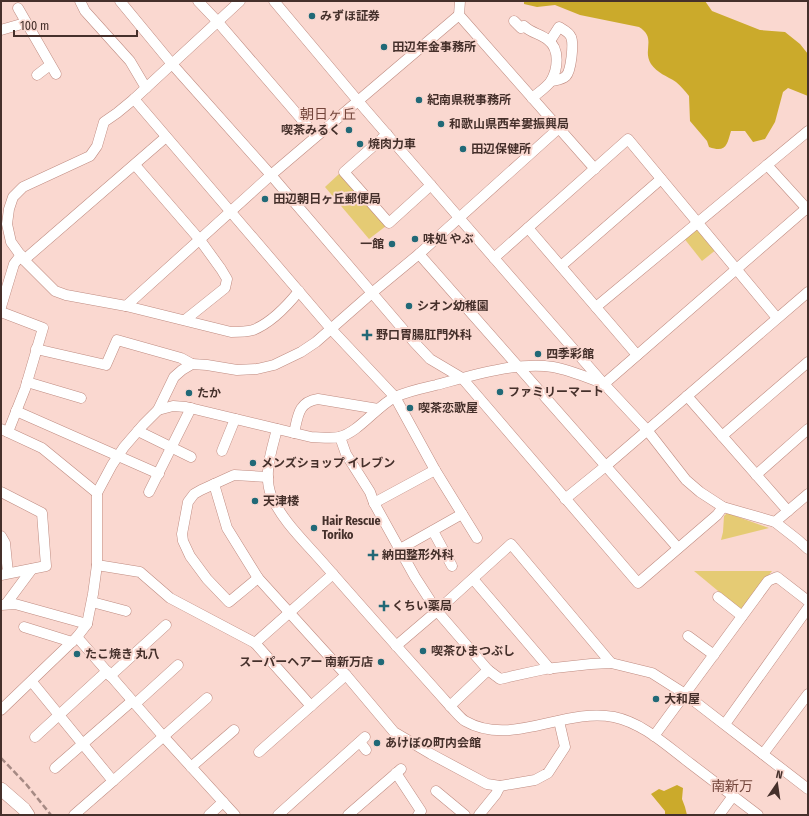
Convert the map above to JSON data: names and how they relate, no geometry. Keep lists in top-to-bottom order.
{
  "districts": ["朝日ヶ丘", "南新万"],
  "places": {
    "other": [
      "みずほ証券",
      "田辺年金事務所",
      "紀南県税事務所",
      "和歌山県西牟婁振興局",
      "喫茶みるく",
      "焼肉力車",
      "田辺保健所",
      "田辺朝日ヶ丘郵便局",
      "味処 やぶ",
      "一館",
      "シオン幼稚園",
      "四季彩館",
      "ファミリーマート",
      "たか",
      "喫茶恋歌屋",
      "メンズショップ イレブン",
      "天津楼",
      "Hair Rescue Toriko",
      "喫茶ひまつぶし",
      "たこ焼き 丸八",
      "スーパーヘアー 南新万店",
      "大和屋",
      "あけぼの町内会館"
    ],
    "health": ["野口胃腸肛門外科", "納田整形外科", "くちい薬局"]
  },
  "scale_bar": "100 m",
  "north": "top"
}
